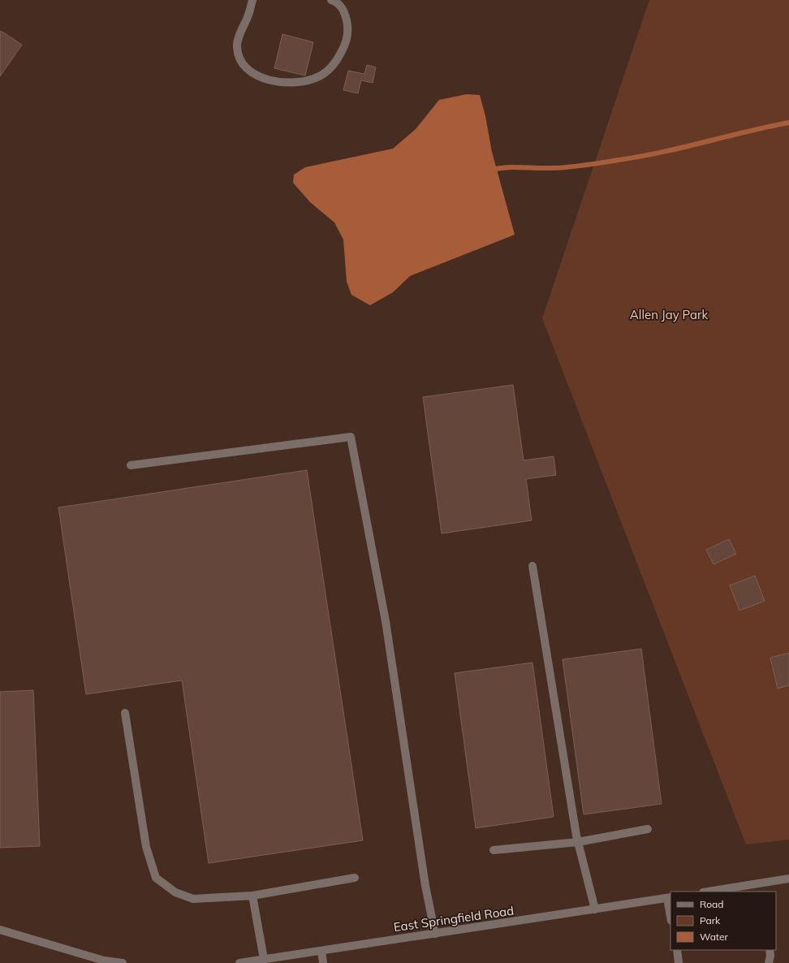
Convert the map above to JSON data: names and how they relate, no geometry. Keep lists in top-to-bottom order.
{
  "streets": {
    "street": ["East Springfield Road"]
  },
  "parks": ["Allen Jay Park"],
  "legend": ["Road", "Park", "Water"]
}
